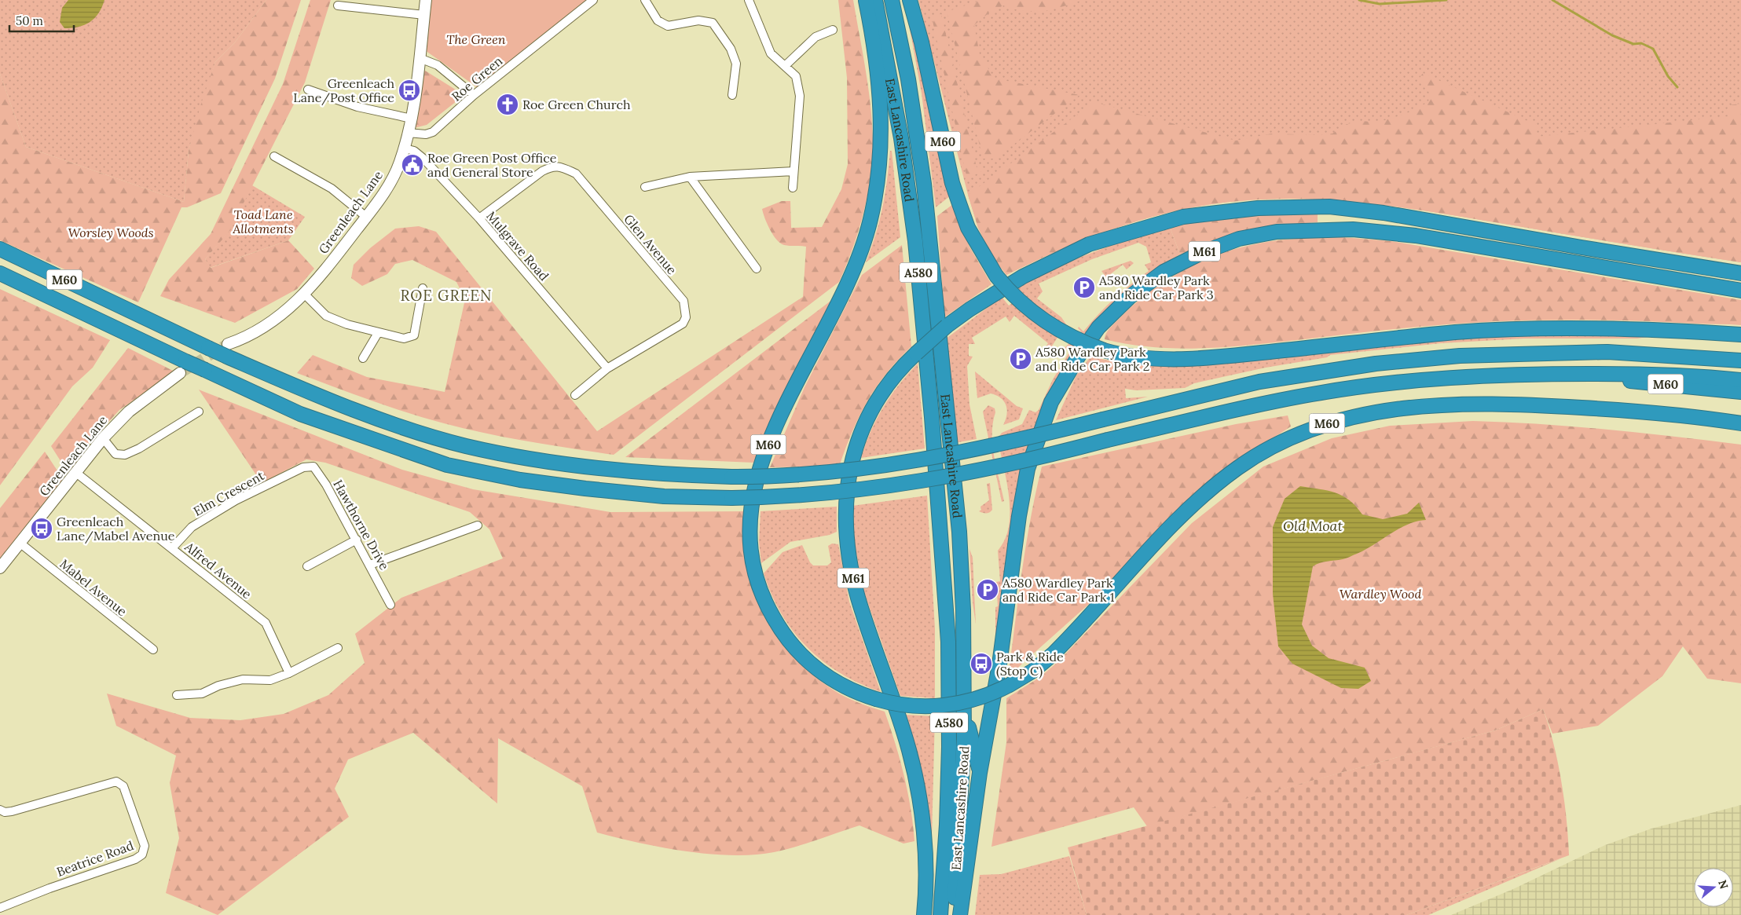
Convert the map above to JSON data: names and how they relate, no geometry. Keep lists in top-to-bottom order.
{
  "streets": {
    "highway": [
      "East Lancashire Road",
      "M60",
      "M61",
      "A580"
    ],
    "street": [
      "Roe Green",
      "Greenleach Lane",
      "Glen Avenue",
      "Mulgrave Road",
      "Elm Crescent",
      "Hawthorne Drive",
      "Alfred Avenue",
      "Mabel Avenue",
      "Beatrice Road"
    ]
  },
  "crossings": [
    ["Roe Green", "Greenleach Lane"],
    ["M60", "Greenleach Lane"],
    ["Greenleach Lane", "Mulgrave Road"],
    ["Greenleach Lane", "Alfred Avenue"],
    ["Greenleach Lane", "Mabel Avenue"],
    ["Glen Avenue", "Mulgrave Road"],
    ["M61", "A580"],
    ["Elm Crescent", "Hawthorne Drive"],
    ["Elm Crescent", "Alfred Avenue"]
  ],
  "districts": ["ROE GREEN"],
  "water": ["Old Moat"],
  "parks": [
    "The Green",
    "Toad Lane Allotments",
    "Worsley Woods",
    "Wardley Wood"
  ],
  "places": {
    "bus stop": ["Greenleach Lane/Post Office", "Greenleach Lane/Mabel Avenue", "Park & Ride (Stop C)"],
    "church": ["Roe Green Church"],
    "public building": ["Roe Green Post Office and General Store"],
    "parking": ["A580 Wardley Park and Ride Car Park 3", "A580 Wardley Park and Ride Car Park 2", "A580 Wardley Park and Ride Car Park 1"]
  },
  "scale_bar": "50 m",
  "north": "right"
}
